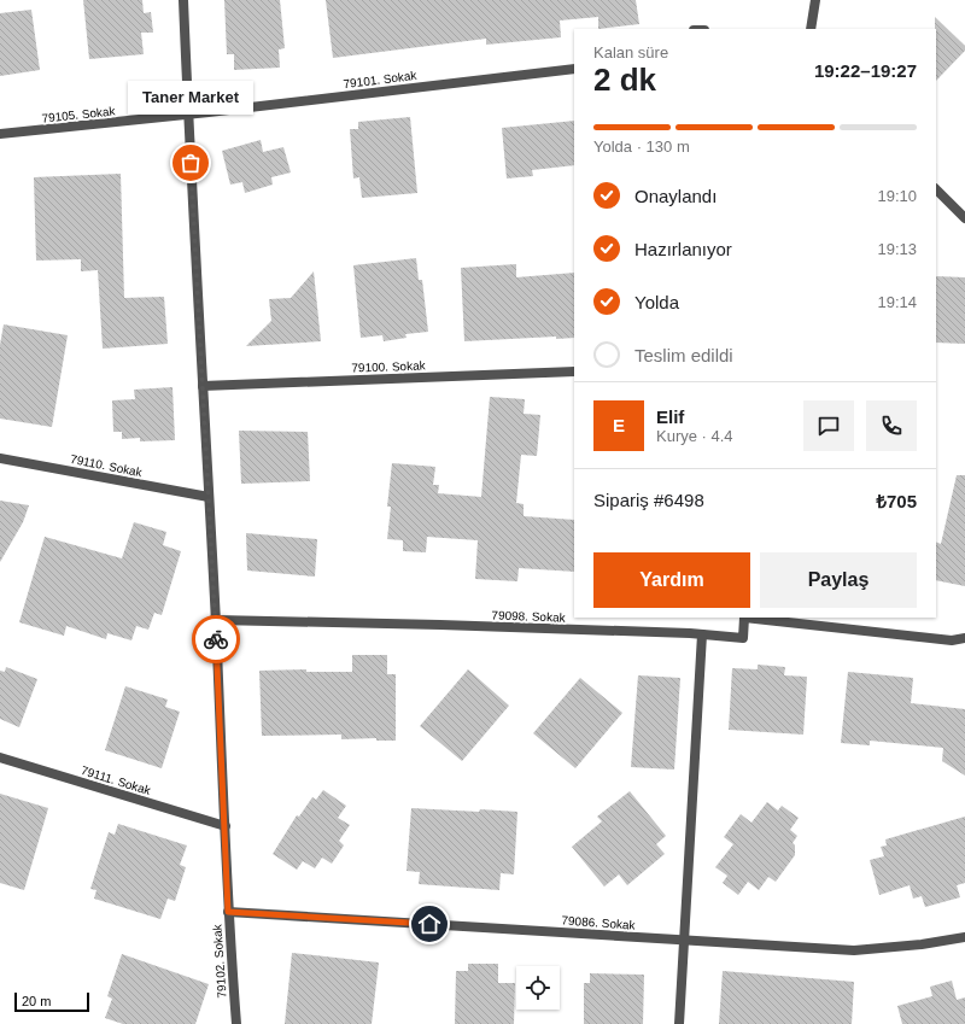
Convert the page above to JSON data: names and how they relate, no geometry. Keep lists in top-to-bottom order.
{
  "streets": {
    "street": [
      "79101. Sokak",
      "79105. Sokak",
      "79100. Sokak",
      "79110. Sokak",
      "79098. Sokak",
      "79111. Sokak",
      "79086. Sokak",
      "79102. Sokak"
    ]
  },
  "crossings": [
    ["79101. Sokak", "79105. Sokak"],
    ["79101. Sokak", "79102. Sokak"],
    ["79105. Sokak", "79102. Sokak"],
    ["79100. Sokak", "79102. Sokak"],
    ["79110. Sokak", "79102. Sokak"],
    ["79098. Sokak", "79102. Sokak"],
    ["79111. Sokak", "79102. Sokak"],
    ["79086. Sokak", "79102. Sokak"]
  ],
  "places": ["Taner Market"],
  "scale_bar": "20 m",
  "page": {
    "heading": ["2 dk", "Kalan süre", "19:22–19:27"],
    "panel": [
      "Elif",
      "Kurye · 4.4",
      "Sipariş #6498",
      "₺705"
    ],
    "bubble": "Taner Market",
    "bar": "Yolda · 130 m",
    "list": [
      ["Onaylandı", "19:10"],
      ["Hazırlanıyor", "19:13"],
      ["Yolda", "19:14"],
      "Teslim edildi"
    ],
    "round": "E",
    "buttons": ["Yardım", "Paylaş"],
    "scale": "20 m"
  }
}
